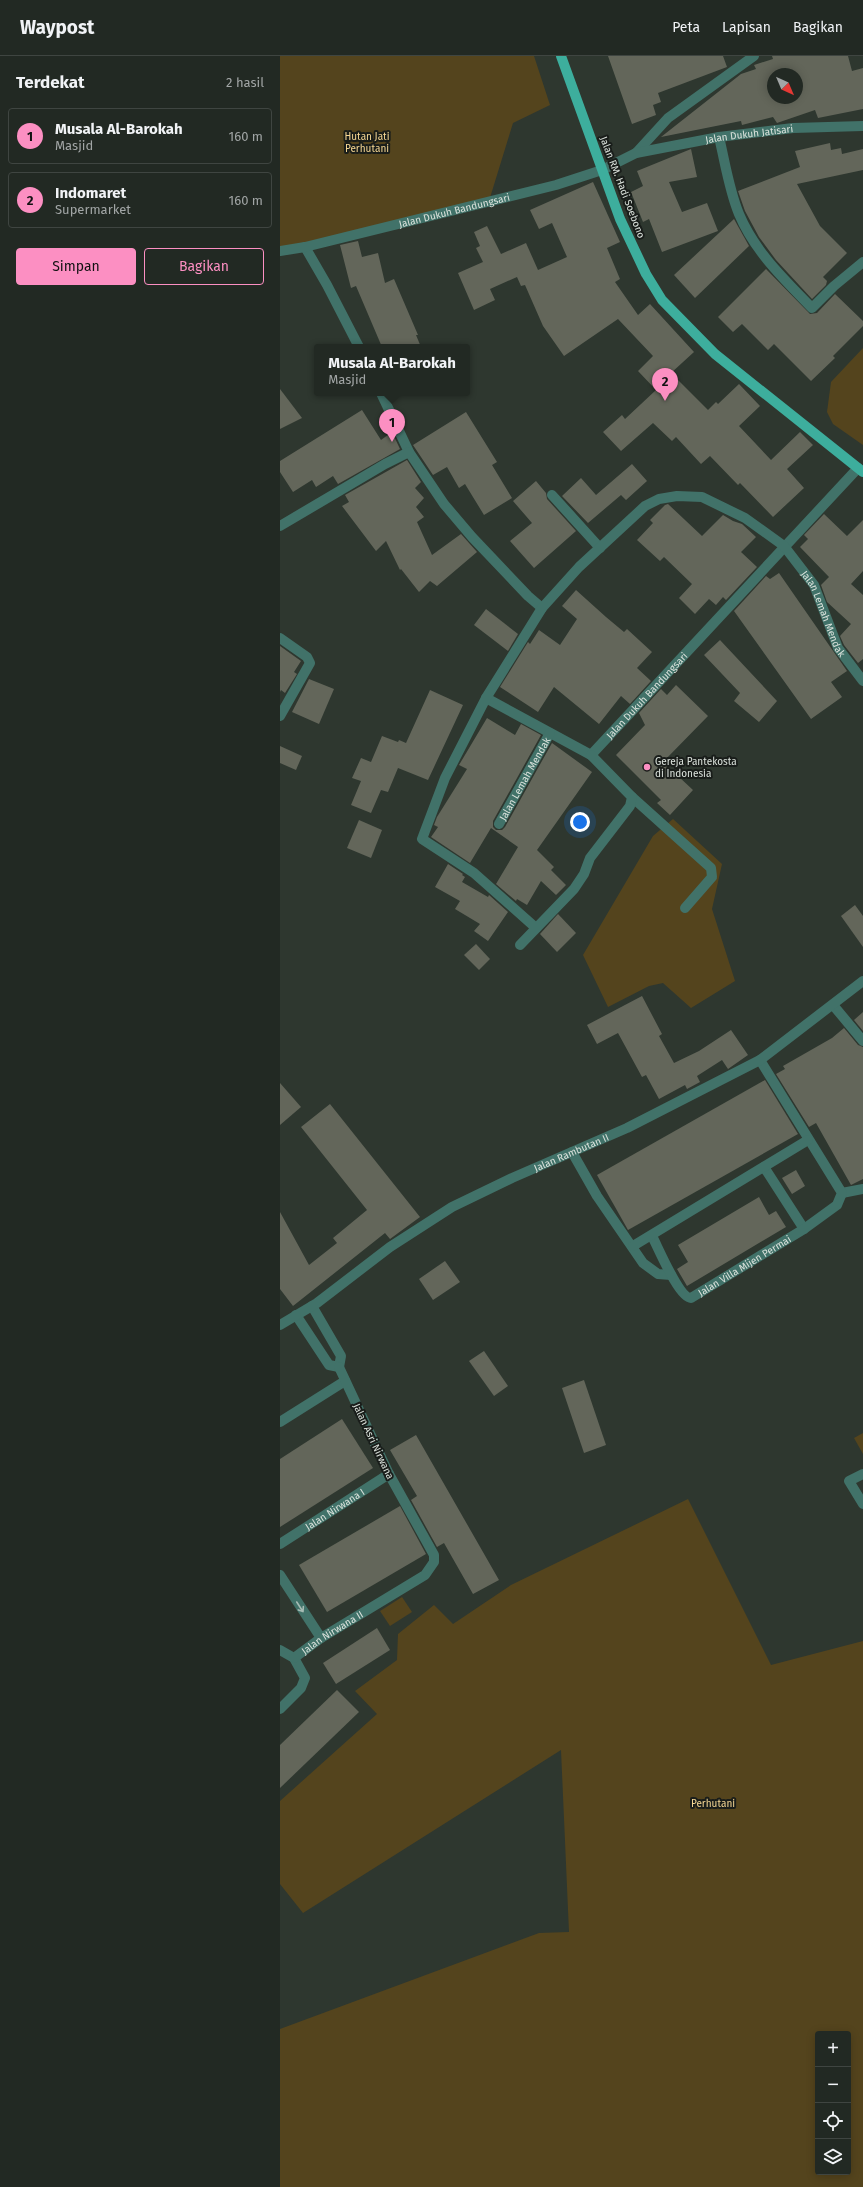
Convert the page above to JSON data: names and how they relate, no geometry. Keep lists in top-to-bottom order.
{
  "streets": {
    "main road": ["Jalan RM. Hadi Soebono"],
    "street": [
      "Jalan Dukuh Jatisari",
      "Jalan Dukuh Bandungsari",
      "Jalan Lemah Mendak",
      "Jalan Rambutan II",
      "Jalan Villa Mijen Permai",
      "Jalan Asri Nirwana",
      "Jalan Nirwana I",
      "Jalan Nirwana II"
    ]
  },
  "crossings": [
    ["Jalan Dukuh Jatisari", "Jalan RM. Hadi Soebono"],
    ["Jalan Dukuh Jatisari", "Jalan Dukuh Bandungsari"],
    ["Jalan RM. Hadi Soebono", "Jalan Dukuh Bandungsari"],
    ["Jalan Dukuh Bandungsari", "Jalan Lemah Mendak"],
    ["Jalan Rambutan II", "Jalan Asri Nirwana"],
    ["Jalan Asri Nirwana", "Jalan Nirwana I"],
    ["Jalan Asri Nirwana", "Jalan Nirwana II"]
  ],
  "parks": ["Hutan Jati Perhutani", "Perhutani"],
  "places": ["Gereja Pantekosta di Indonesia"],
  "north": "bottom right",
  "page": {
    "header": "Waypost",
    "nav": ["Peta", "Lapisan", "Bagikan"],
    "heading": ["Terdekat", "2 hasil"],
    "list": [
      {
        "mark": "1",
        "name": "Musala Al-Barokah",
        "note": "Masjid",
        "value": "160 m"
      },
      {
        "mark": "2",
        "name": "Indomaret",
        "note": "Supermarket",
        "value": "160 m"
      }
    ],
    "buttons": ["Simpan", "Bagikan"],
    "popup": ["Musala Al-Barokah", "Masjid"],
    "pins": ["2", "1"],
    "map_buttons": ["+", "−"]
  }
}
